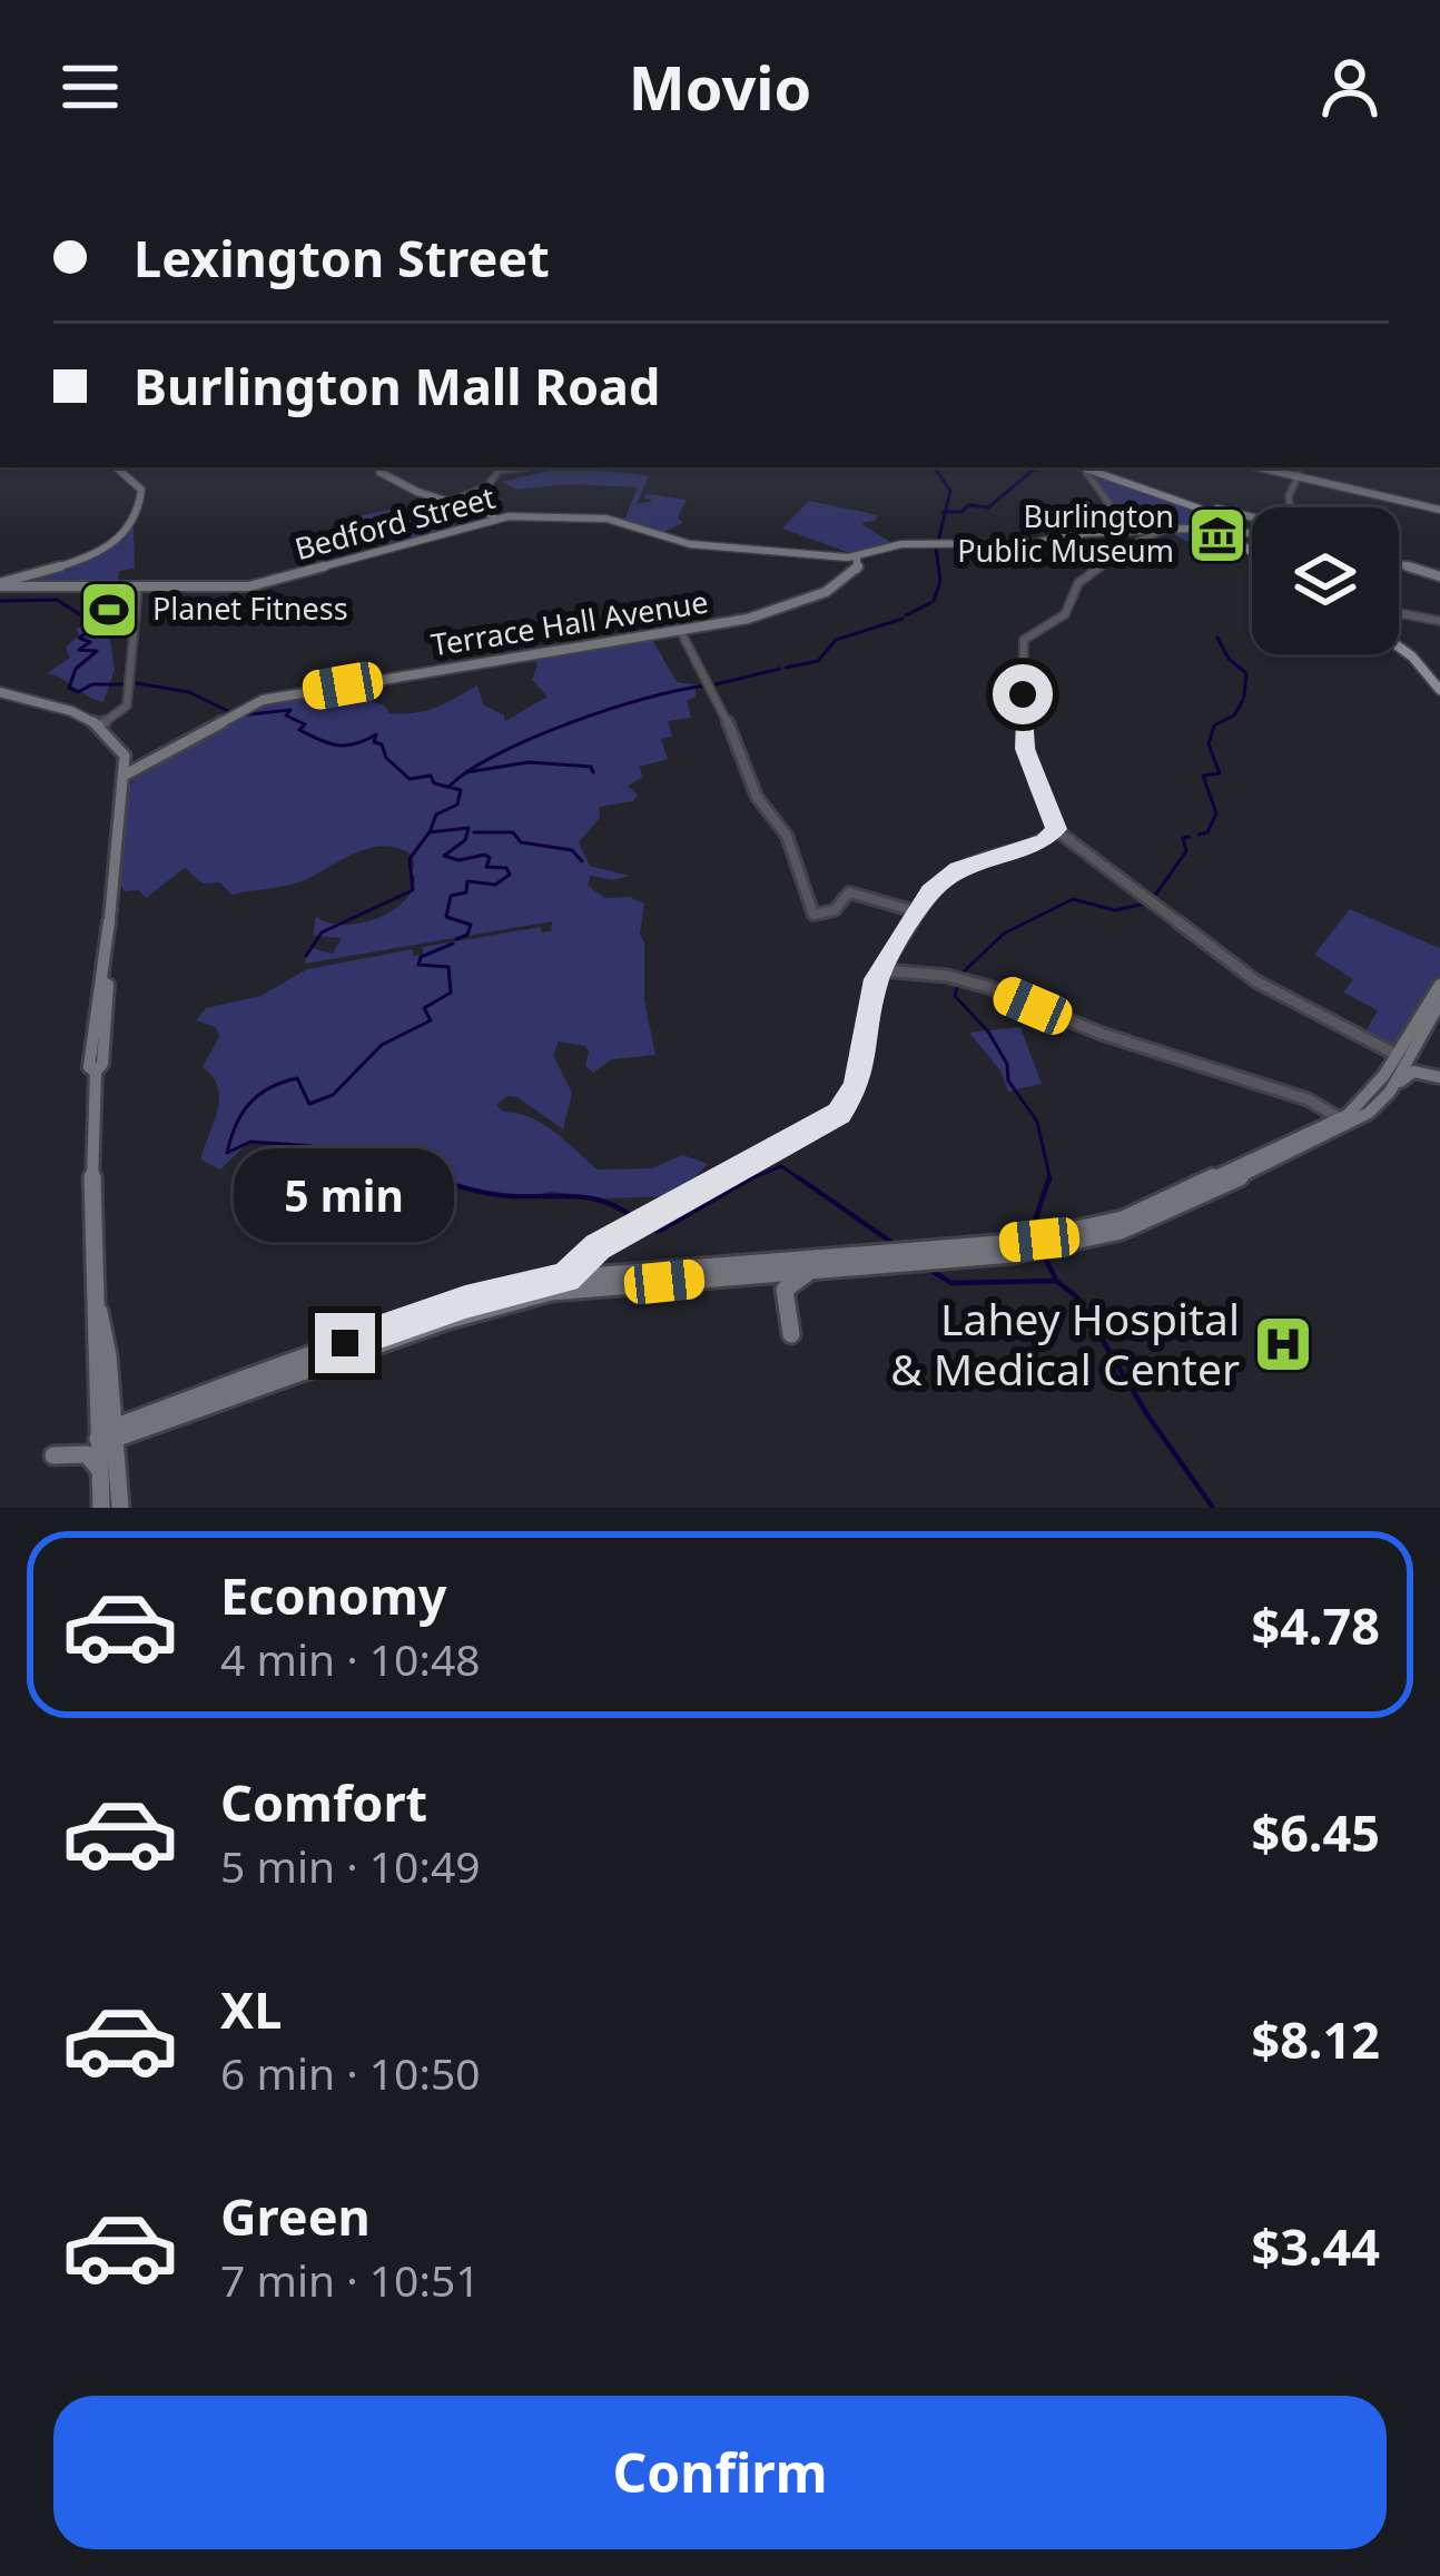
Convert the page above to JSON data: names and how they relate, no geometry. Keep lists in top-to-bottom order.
{
  "streets": {
    "main road": ["Bedford Street", "Terrace Hall Avenue"]
  },
  "crossings": [
    ["Bedford Street", "Terrace Hall Avenue"]
  ],
  "places": {
    "museum": ["Burlington Public Museum"],
    "sports": ["Planet Fitness"],
    "hospital": ["Lahey Hospital & Medical Center"]
  },
  "page": {
    "header": "Movio",
    "banner": ["Lexington Street", "Burlington Mall Road"],
    "bubble": "5 min",
    "list": [
      {
        "name": "Economy",
        "note": "4 min · 10:48",
        "value": "$4.78"
      },
      {
        "name": "Comfort",
        "note": "5 min · 10:49",
        "value": "$6.45"
      },
      {
        "name": "XL",
        "note": "6 min · 10:50",
        "value": "$8.12"
      },
      {
        "name": "Green",
        "note": "7 min · 10:51",
        "value": "$3.44"
      }
    ],
    "buttons": "Confirm"
  }
}
